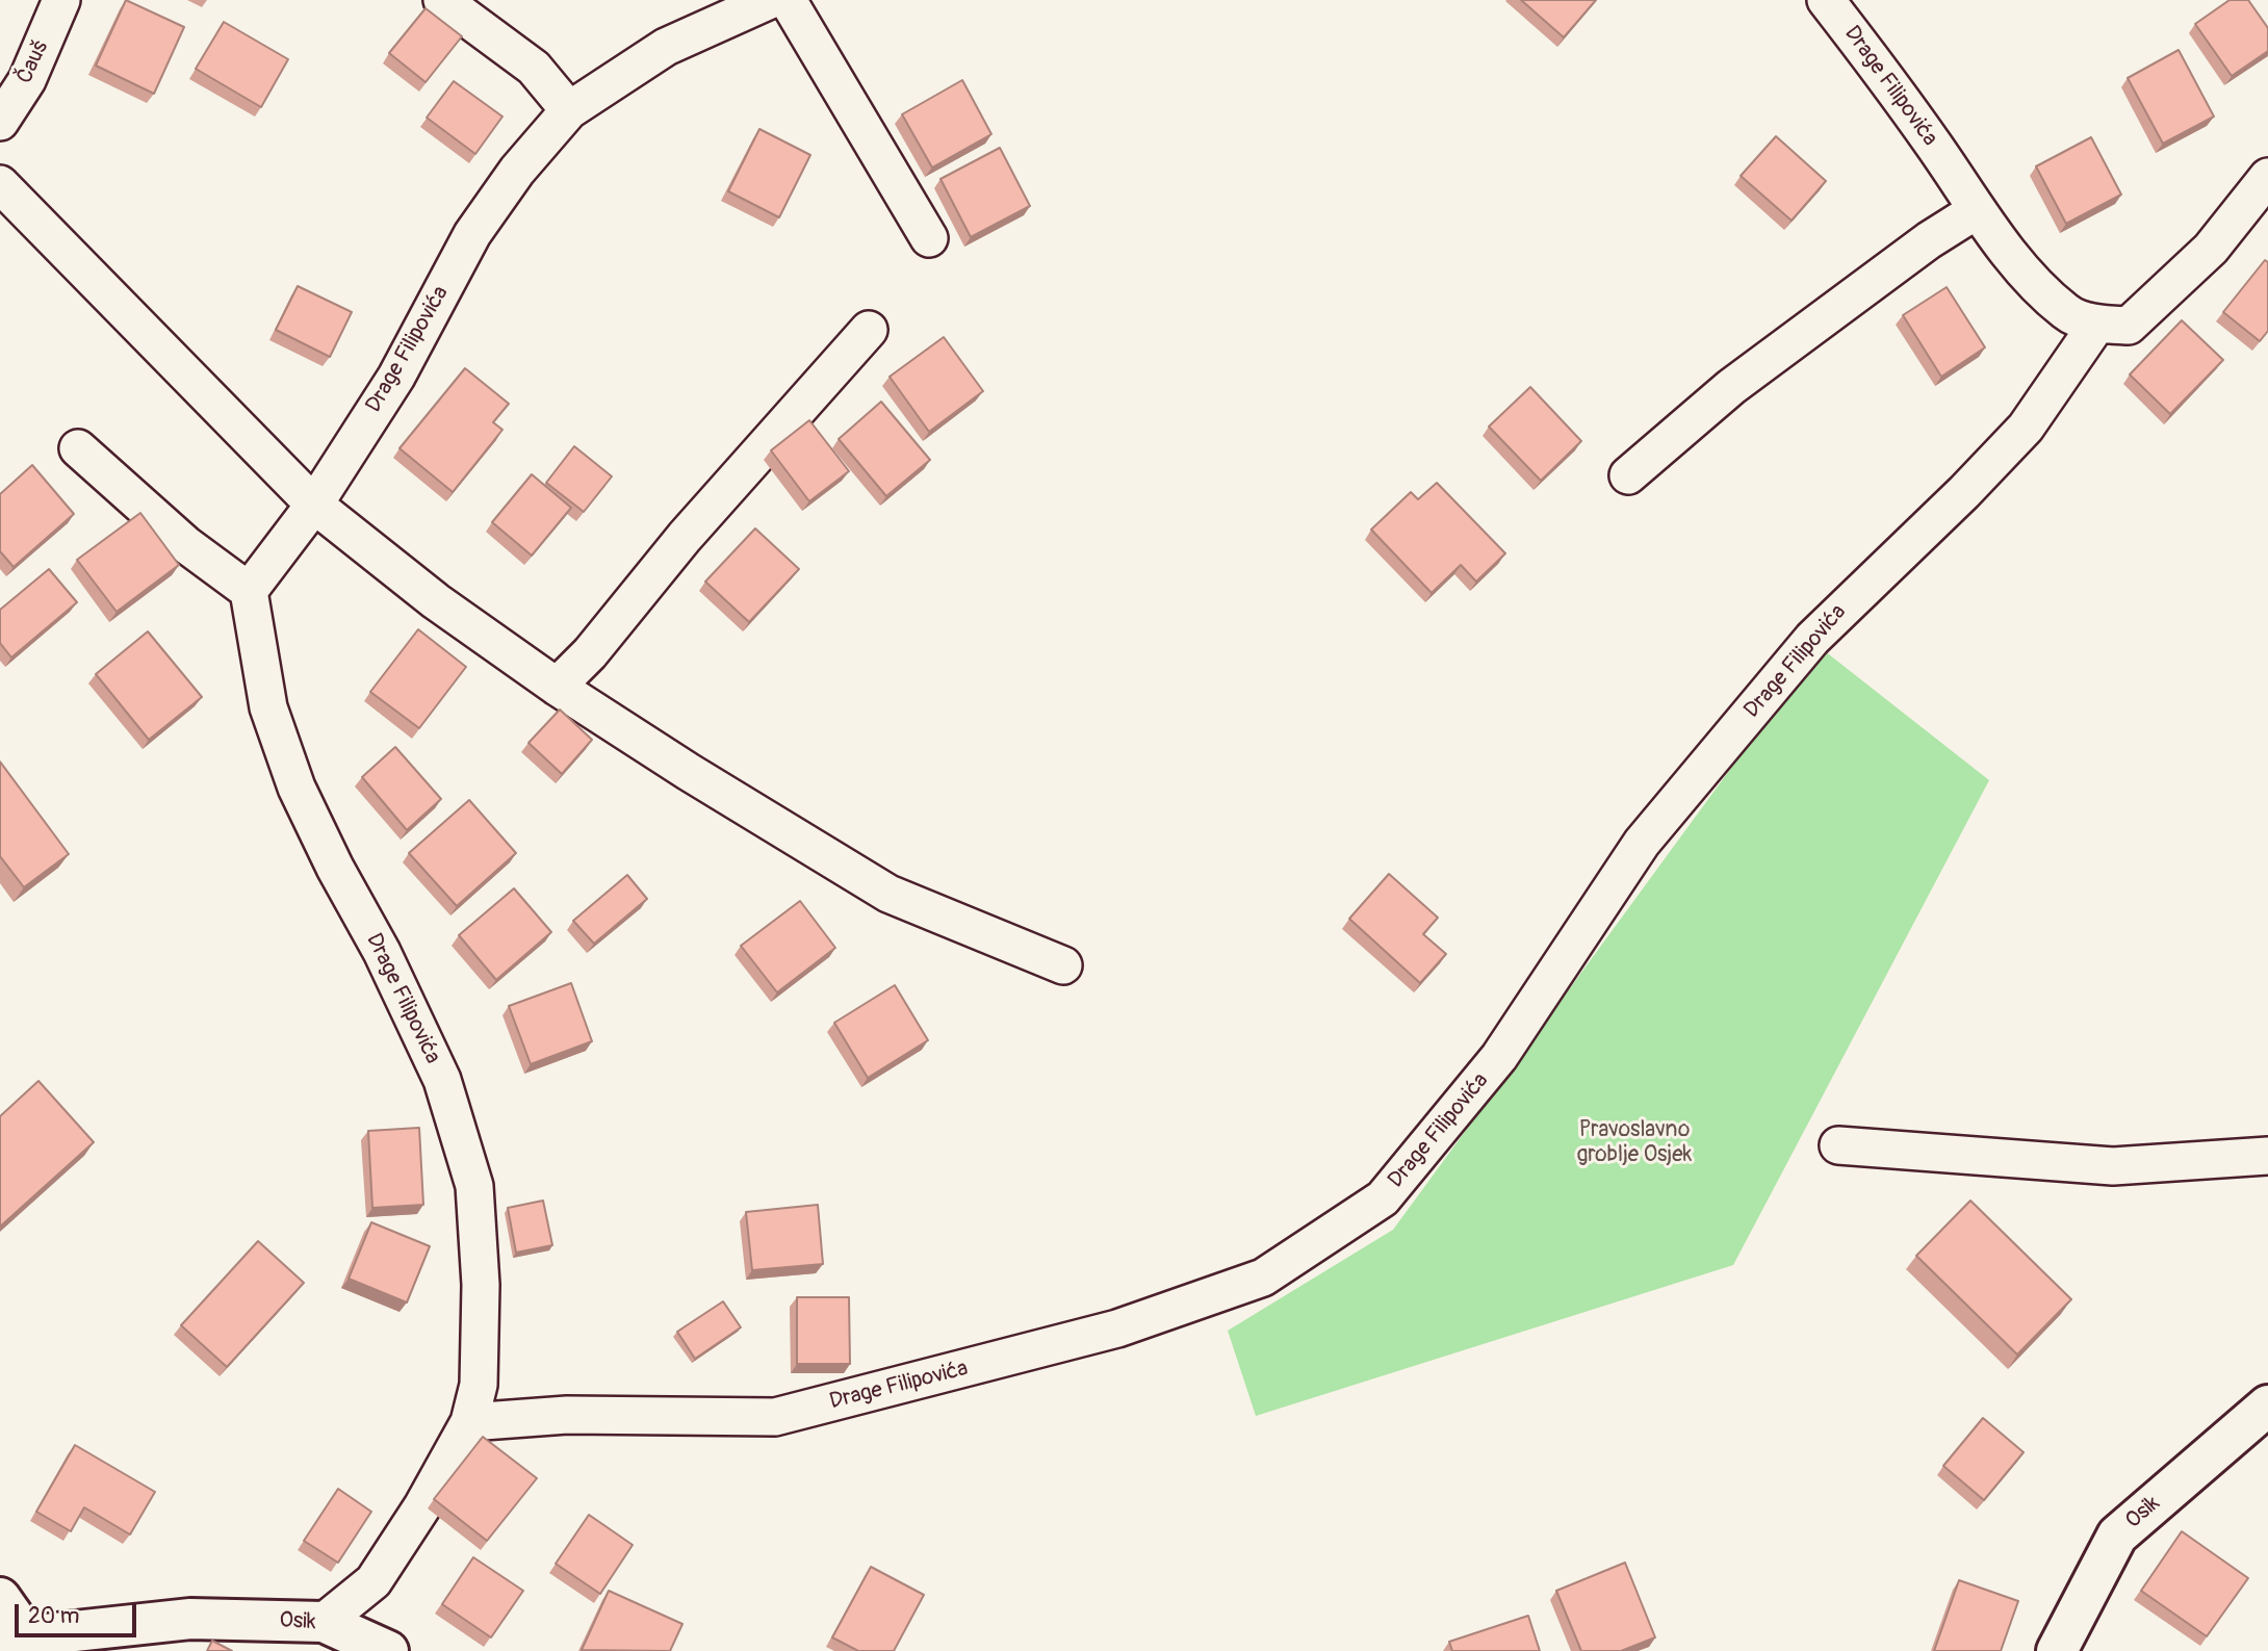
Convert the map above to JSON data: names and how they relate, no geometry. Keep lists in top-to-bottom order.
{
  "streets": {
    "main road": ["Osik"],
    "street": ["Čauš", "Drage Filipovića"]
  },
  "crossings": [
    ["Drage Filipovića", "Osik"]
  ],
  "parks": ["Pravoslavno groblje Osjek"],
  "scale_bar": "20 m"
}
